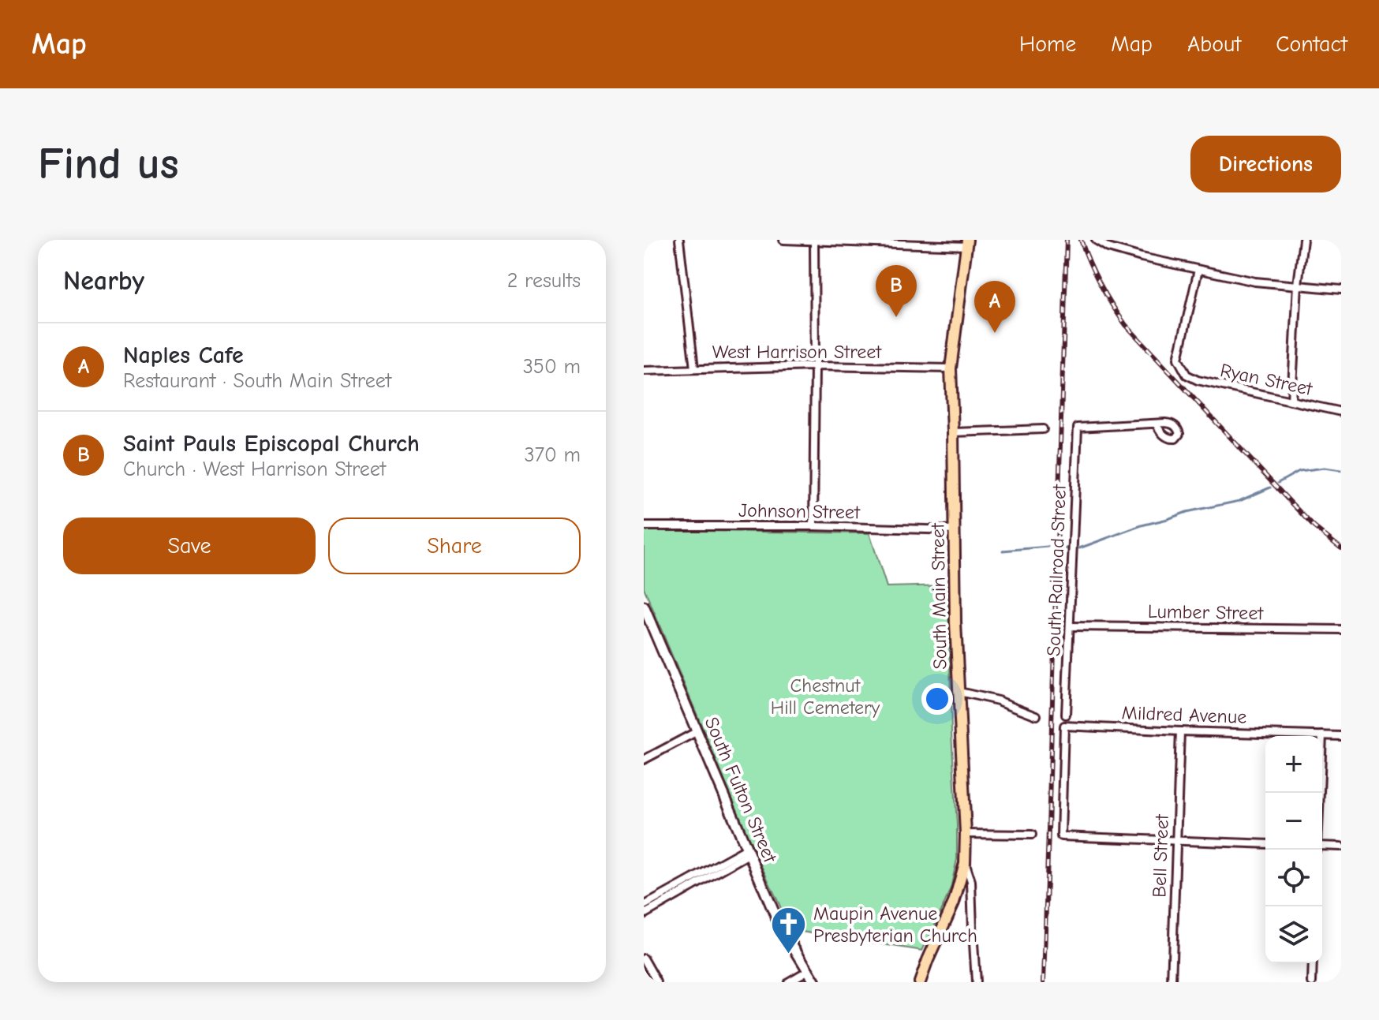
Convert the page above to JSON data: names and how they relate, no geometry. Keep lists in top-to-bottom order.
{
  "streets": {
    "main road": ["South Main Street"],
    "street": [
      "West Harrison Street",
      "Ryan Street",
      "Johnson Street",
      "South Railroad Street",
      "Lumber Street",
      "Mildred Avenue",
      "South Fulton Street",
      "Bell Street"
    ]
  },
  "crossings": [
    ["West Harrison Street", "South Main Street"],
    ["Johnson Street", "South Main Street"],
    ["South Railroad Street", "Lumber Street"],
    ["Mildred Avenue", "Bell Street"]
  ],
  "parks": ["Chestnut Hill Cemetery"],
  "places": {
    "church": ["Maupin Avenue Presbyterian Church"]
  },
  "page": {
    "header": "Map",
    "nav": [
      "Home",
      "Map",
      "About",
      "Contact"
    ],
    "buttons": [
      "Directions",
      ["Save", "Share"]
    ],
    "title": "Find us",
    "heading": ["Nearby", "2 results"],
    "pins": ["B", "A"],
    "list": [
      {
        "mark": "A",
        "name": "Naples Cafe",
        "note": "Restaurant · South Main Street",
        "value": "350 m"
      },
      {
        "mark": "B",
        "name": "Saint Pauls Episcopal Church",
        "note": "Church · West Harrison Street",
        "value": "370 m"
      }
    ],
    "map_buttons": ["+", "−"]
  }
}
